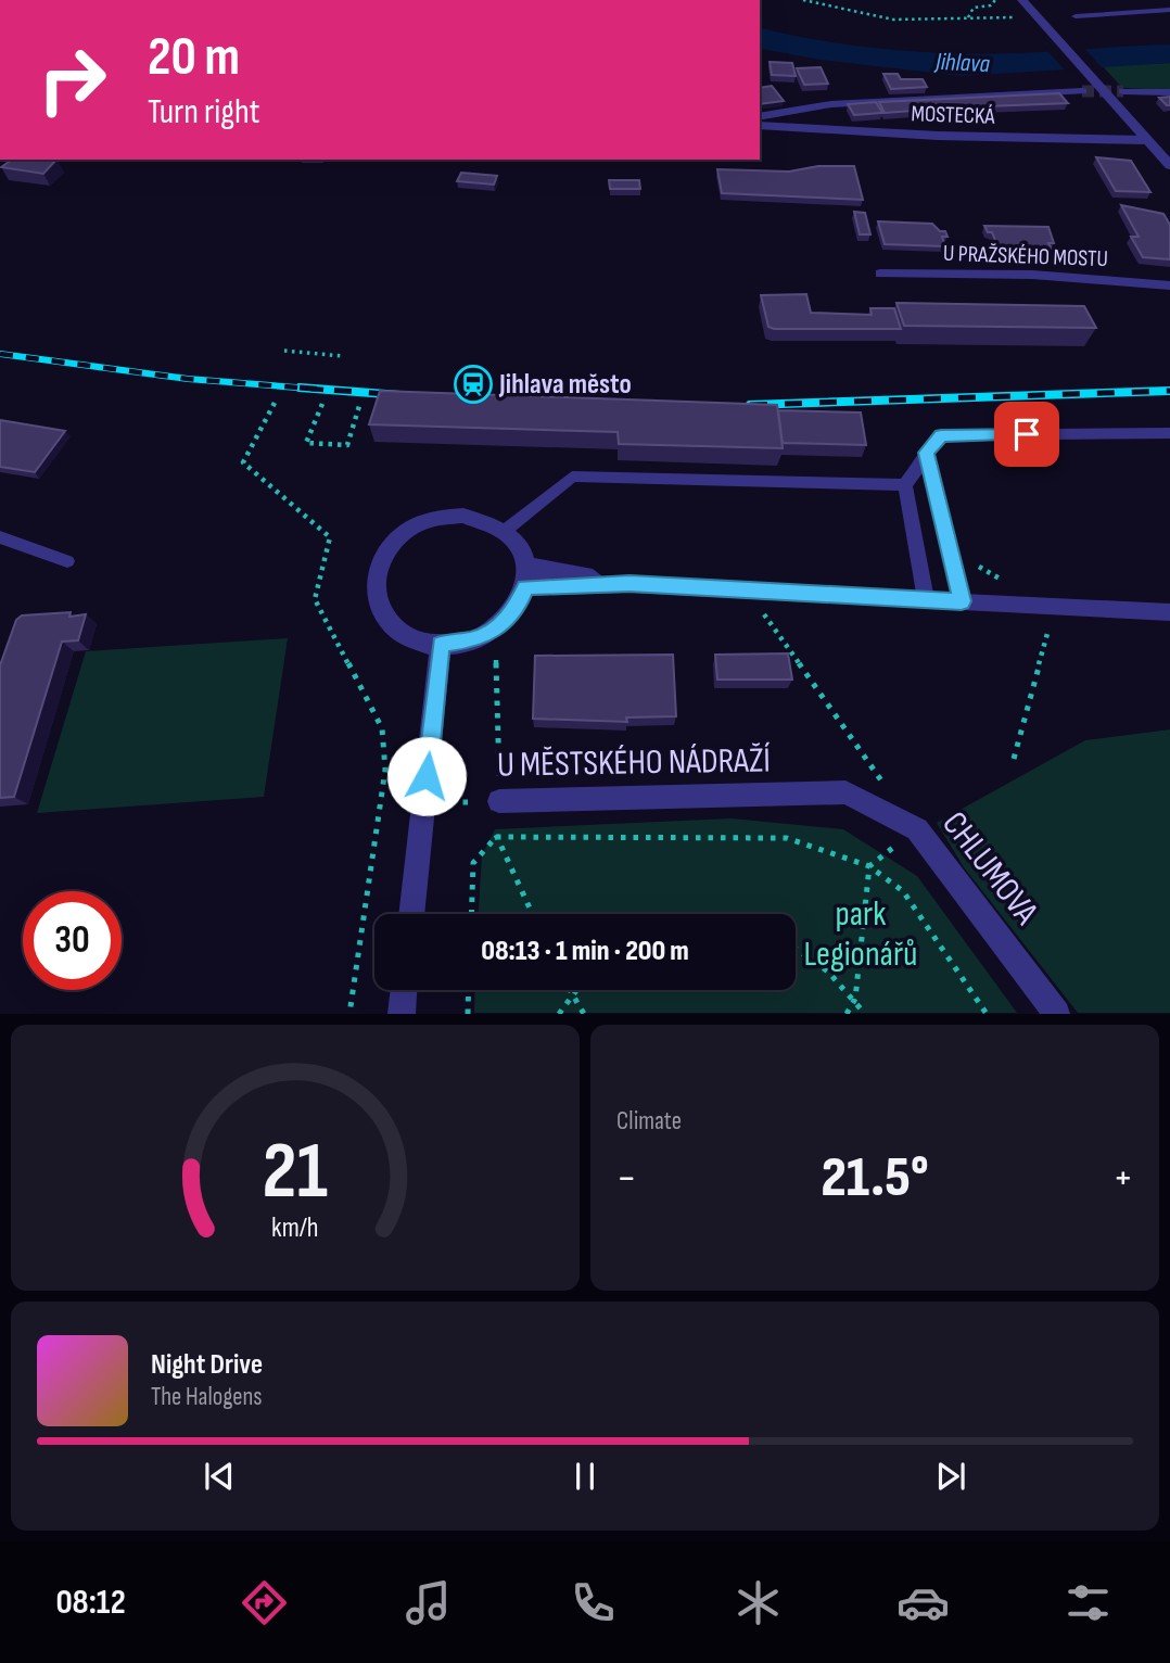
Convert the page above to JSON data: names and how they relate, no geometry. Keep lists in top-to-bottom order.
{
  "streets": {
    "street": ["MOSTECKÁ", "U MĚSTSKÉHO NÁDRAŽÍ", "CHLUMOVA"],
    "lane": ["U PRAŽSKÉHO MOSTU"]
  },
  "crossings": [
    ["U MĚSTSKÉHO NÁDRAŽÍ", "CHLUMOVA"]
  ],
  "water": ["Jihlava"],
  "parks": ["park Legionářů"],
  "places": {
    "station": ["Jihlava město"]
  },
  "page": {
    "turn": ["20 m", "Turn right"],
    "limit": "30",
    "trip": "08:13 · 1 min · 200 m",
    "tile": "Climate",
    "heat": ["−", "21.5°", "+"],
    "song": ["Night Drive", "The Halogens"],
    "tabs": "08:12",
    "gauge": ["21", "km/h"]
  }
}
